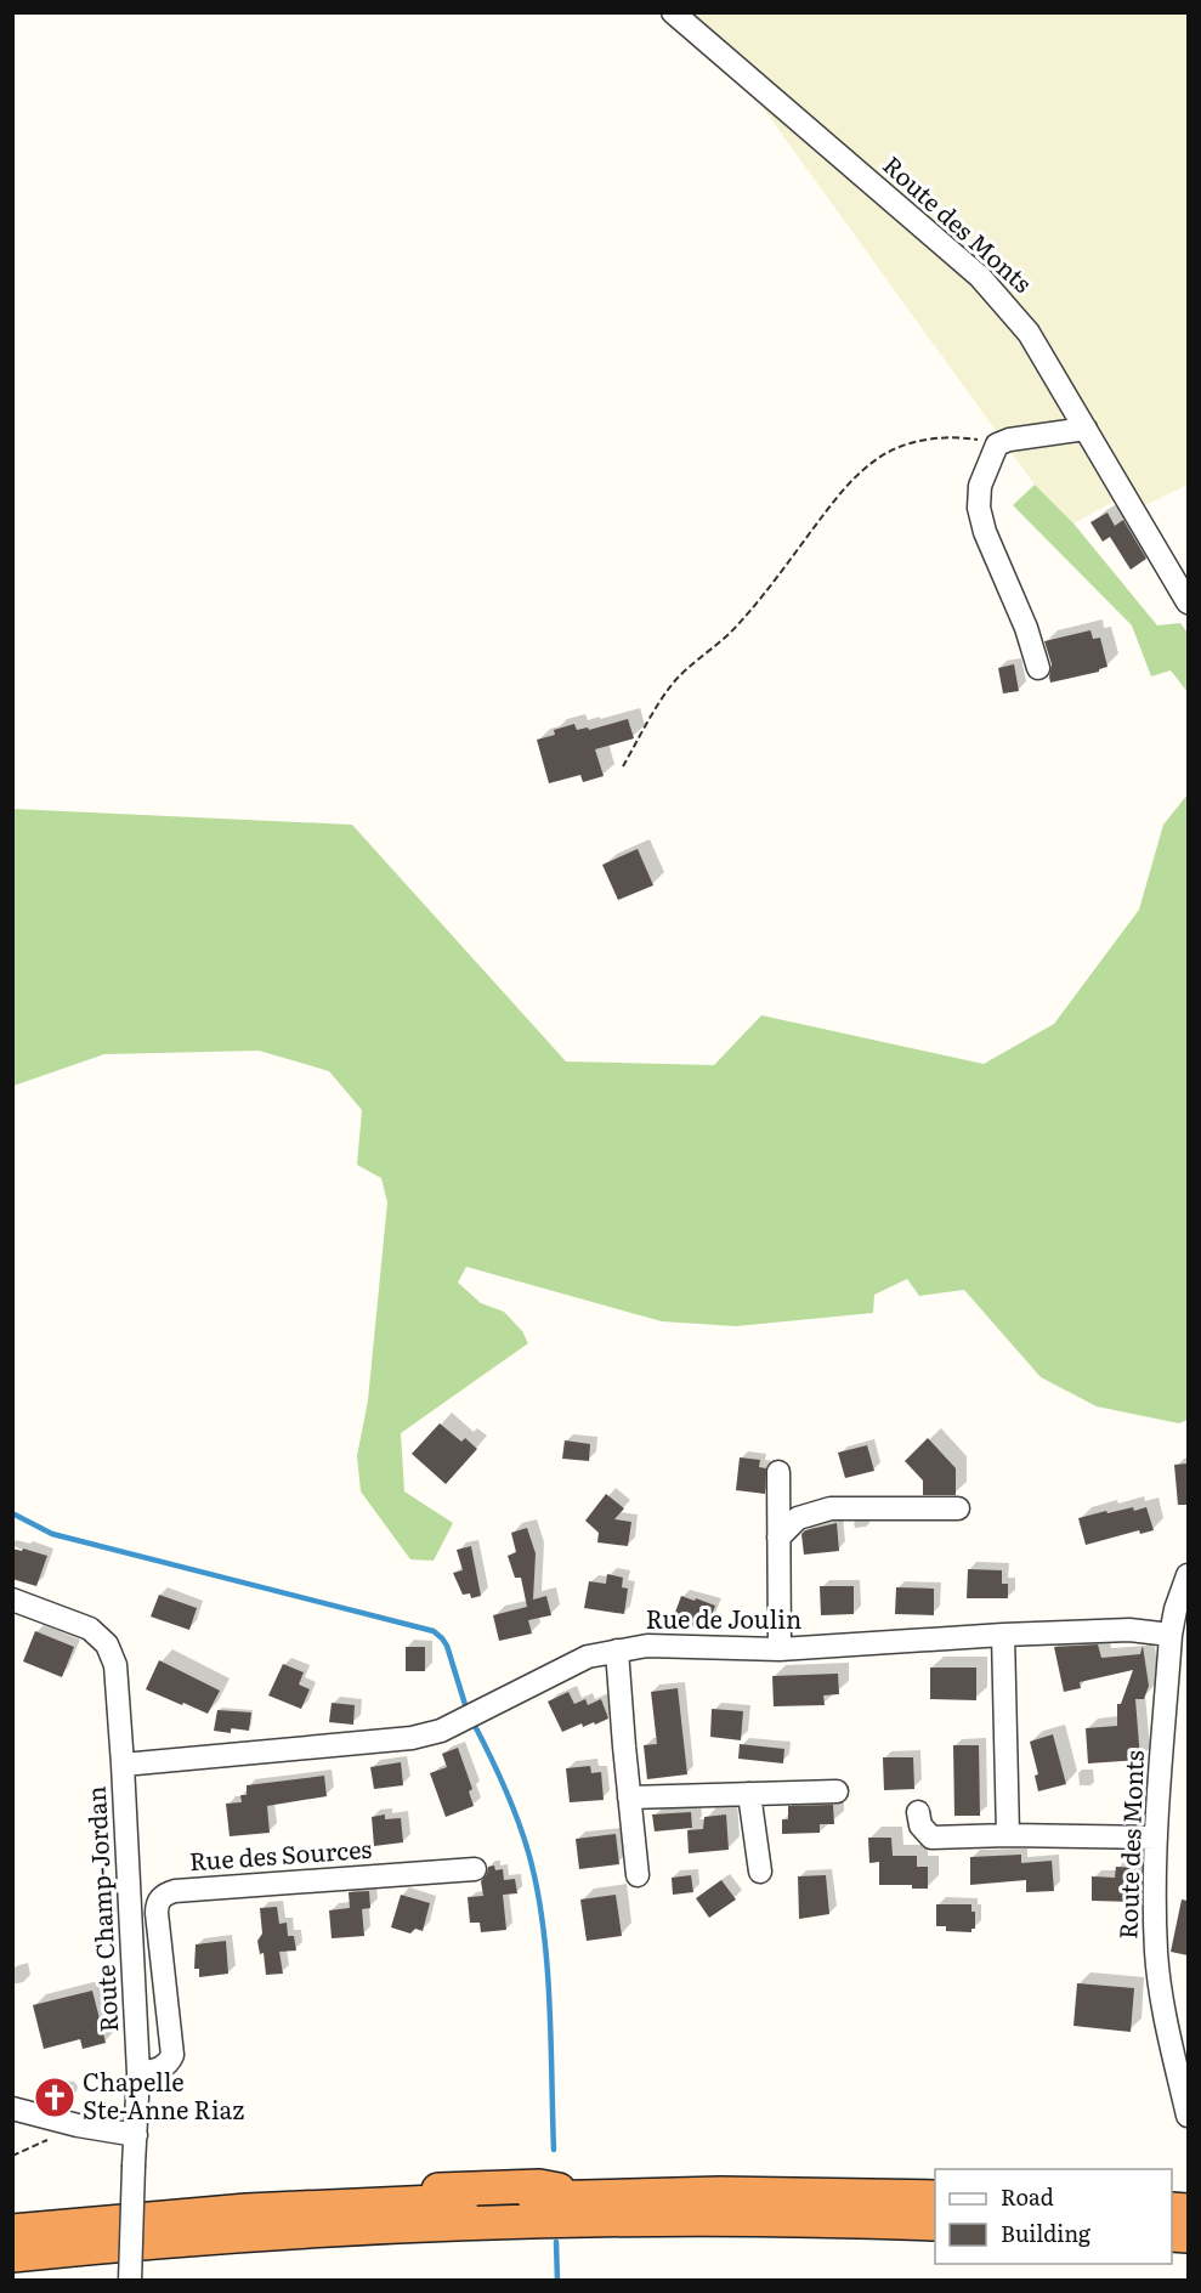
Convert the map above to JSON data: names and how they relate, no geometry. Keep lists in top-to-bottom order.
{
  "streets": {
    "street": [
      "Route des Monts",
      "Rue de Joulin",
      "Rue des Sources",
      "Route Champ-Jordan"
    ]
  },
  "crossings": [
    ["Route des Monts", "Rue de Joulin"],
    ["Rue de Joulin", "Route Champ-Jordan"],
    ["Rue des Sources", "Route Champ-Jordan"]
  ],
  "places": {
    "church": ["Chapelle Ste-Anne Riaz"]
  },
  "legend": ["Road", "Building"]
}
